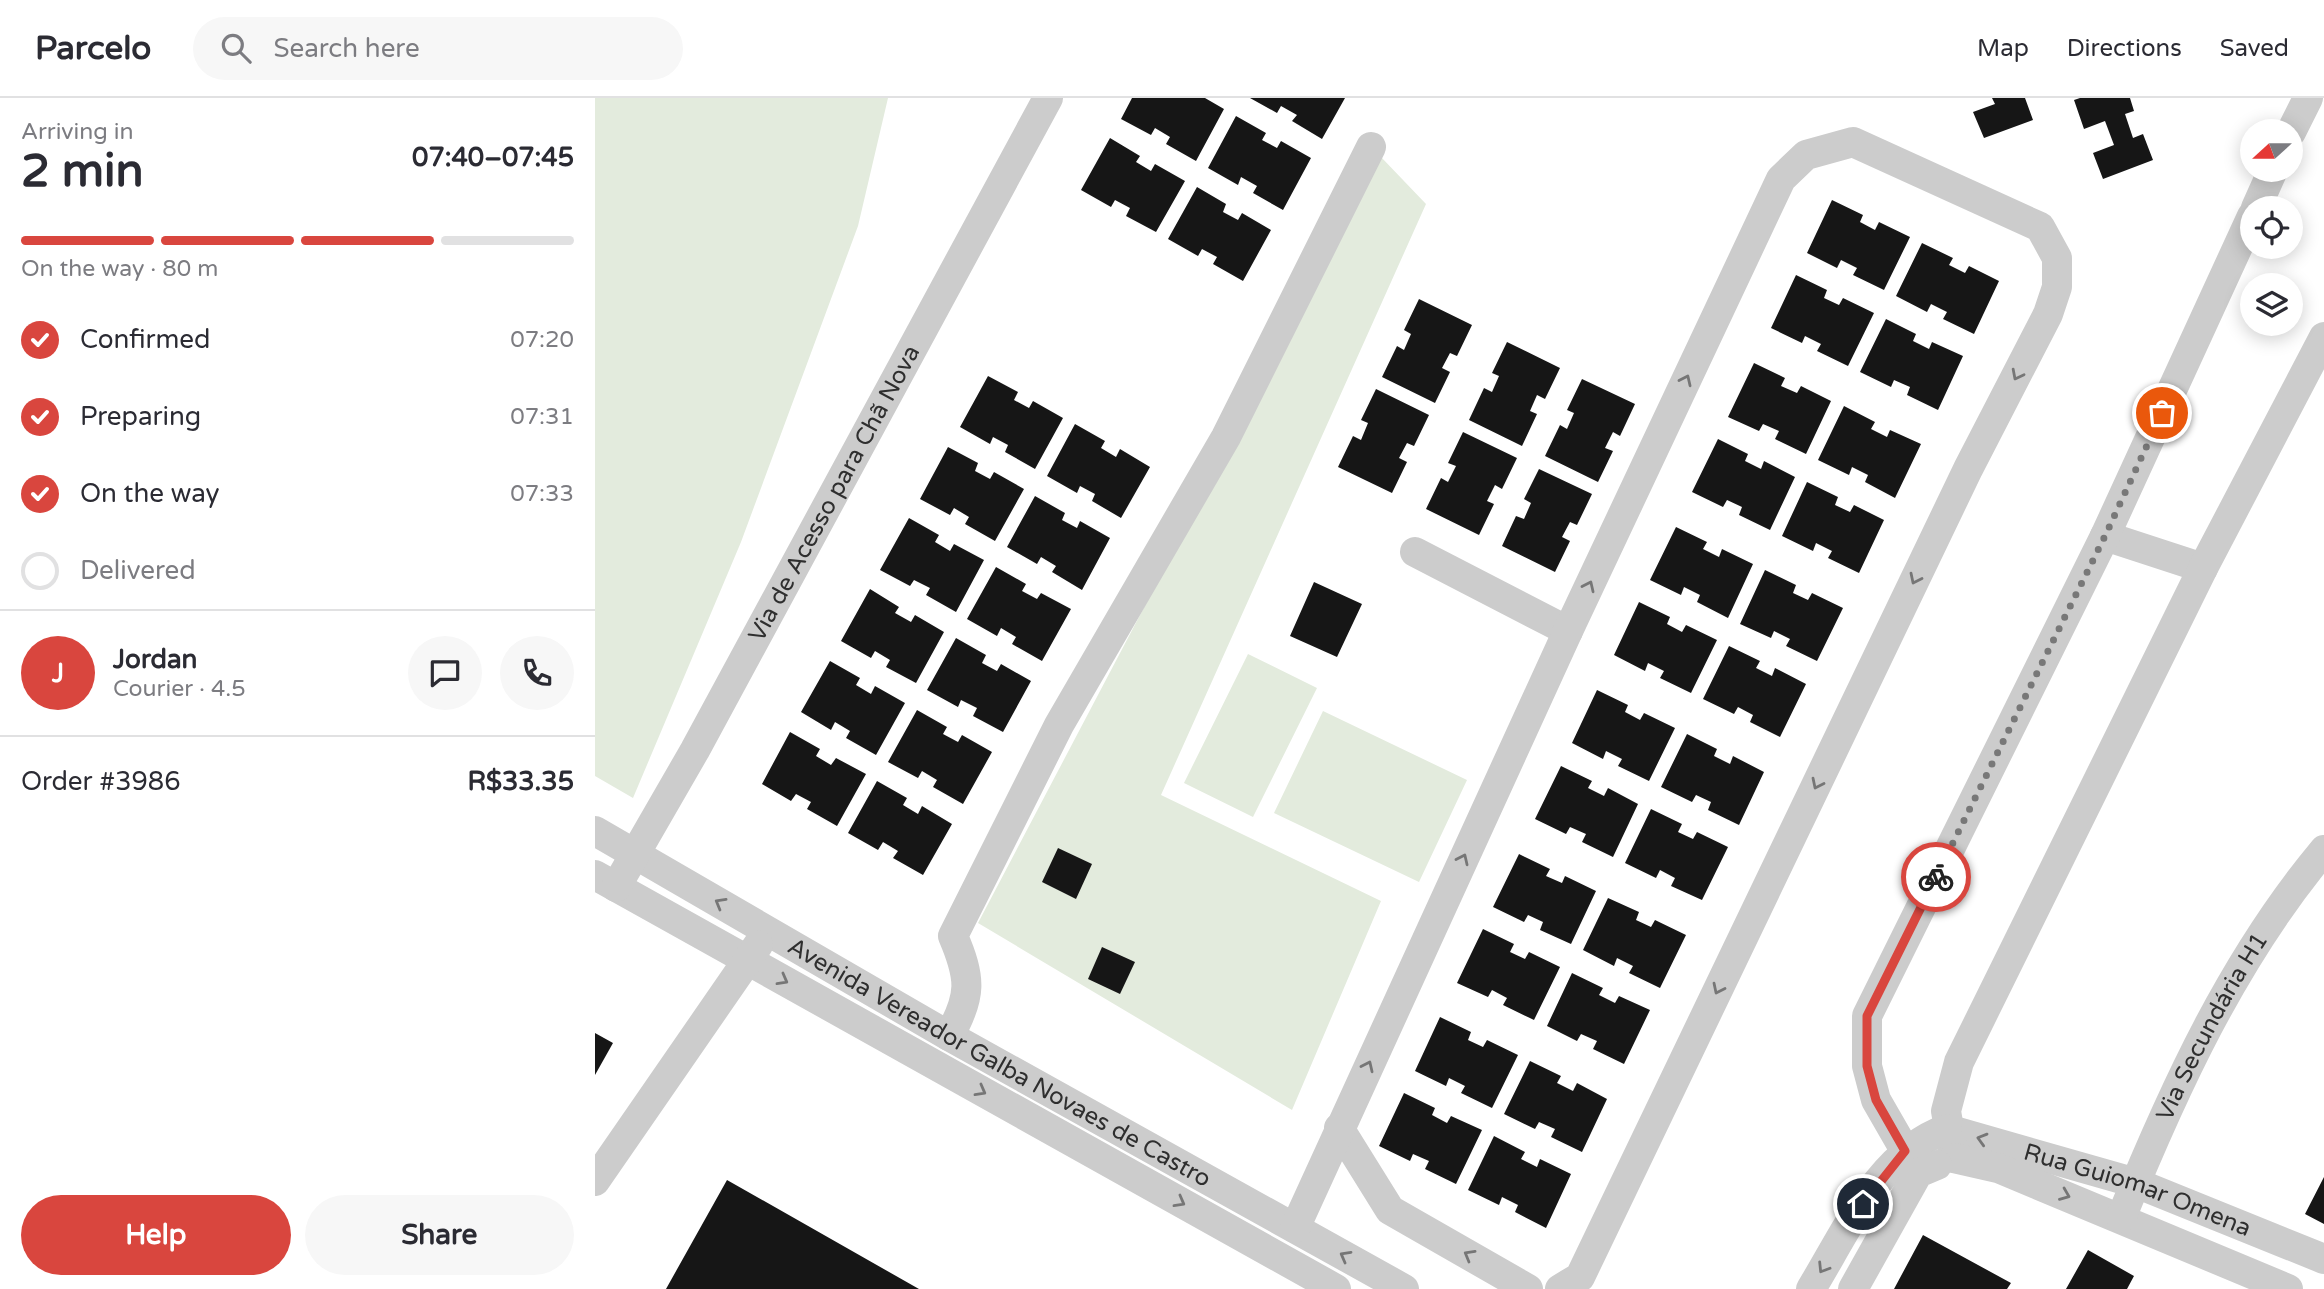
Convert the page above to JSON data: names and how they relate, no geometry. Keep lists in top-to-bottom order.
{
  "streets": {
    "street": [
      "Via de Acesso para Chã Nova",
      "Via Secundária H1",
      "Avenida Vereador Galba Novaes de Castro",
      "Rua Guiomar Omena"
    ]
  },
  "crossings": [
    ["Via de Acesso para Chã Nova", "Avenida Vereador Galba Novaes de Castro"],
    ["Via Secundária H1", "Rua Guiomar Omena"]
  ],
  "north": "left",
  "page": {
    "header": "Parcelo",
    "search": "Search here",
    "nav": ["Map", "Directions", "Saved"],
    "heading": ["2 min", "Arriving in", "07:40–07:45"],
    "panel": [
      "Jordan",
      "Courier · 4.5",
      "Order #3986",
      "R$33.35"
    ],
    "bar": "On the way · 80 m",
    "list": [
      ["Confirmed", "07:20"],
      ["Preparing", "07:31"],
      ["On the way", "07:33"],
      "Delivered"
    ],
    "round": "J",
    "buttons": ["Help", "Share"]
  }
}
